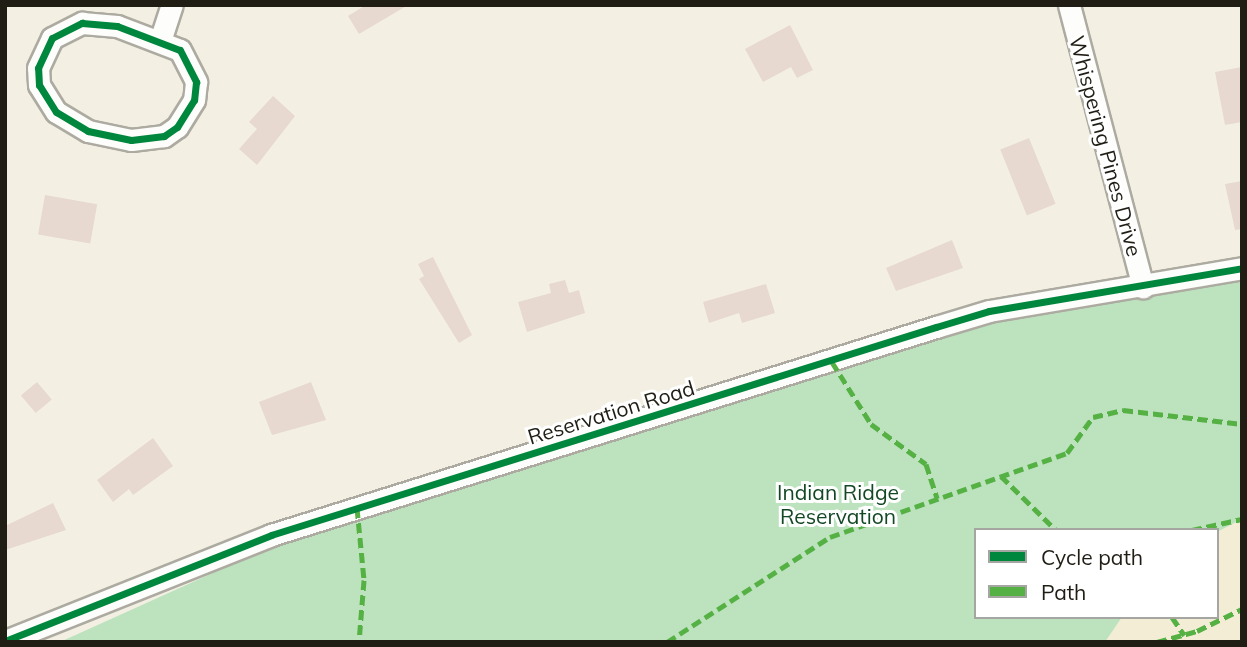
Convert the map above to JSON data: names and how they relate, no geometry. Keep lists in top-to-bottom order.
{
  "streets": {
    "street": ["Whispering Pines Drive", "Reservation Road"]
  },
  "crossings": [
    ["Whispering Pines Drive", "Reservation Road"]
  ],
  "parks": ["Indian Ridge Reservation"],
  "legend": ["Cycle path", "Path"]
}
